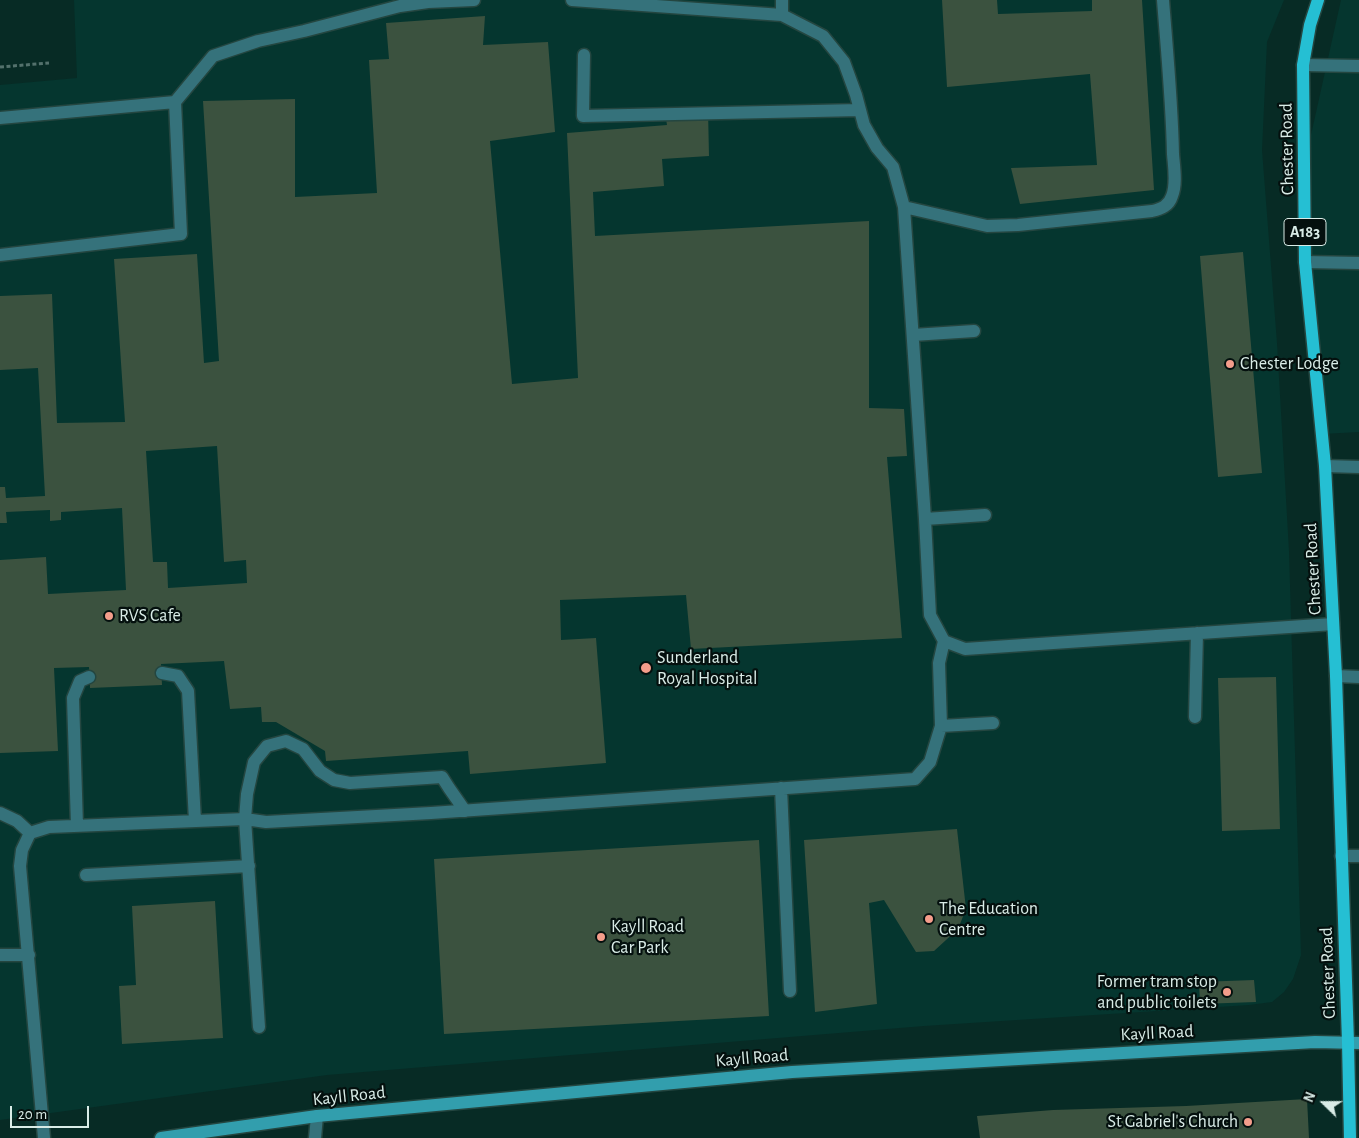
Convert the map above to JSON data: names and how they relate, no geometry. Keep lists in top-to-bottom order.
{
  "streets": {
    "main road": ["Chester Road", "A183"],
    "street": ["Kayll Road"]
  },
  "crossings": [
    ["Chester Road", "Kayll Road"]
  ],
  "places": [
    "Chester Lodge",
    "RVS Cafe",
    "Sunderland Royal Hospital",
    "The Education Centre",
    "Kayll Road Car Park",
    "Former tram stop and public toilets",
    "St Gabriel's Church"
  ],
  "scale_bar": "20 m",
  "north": "left"
}
